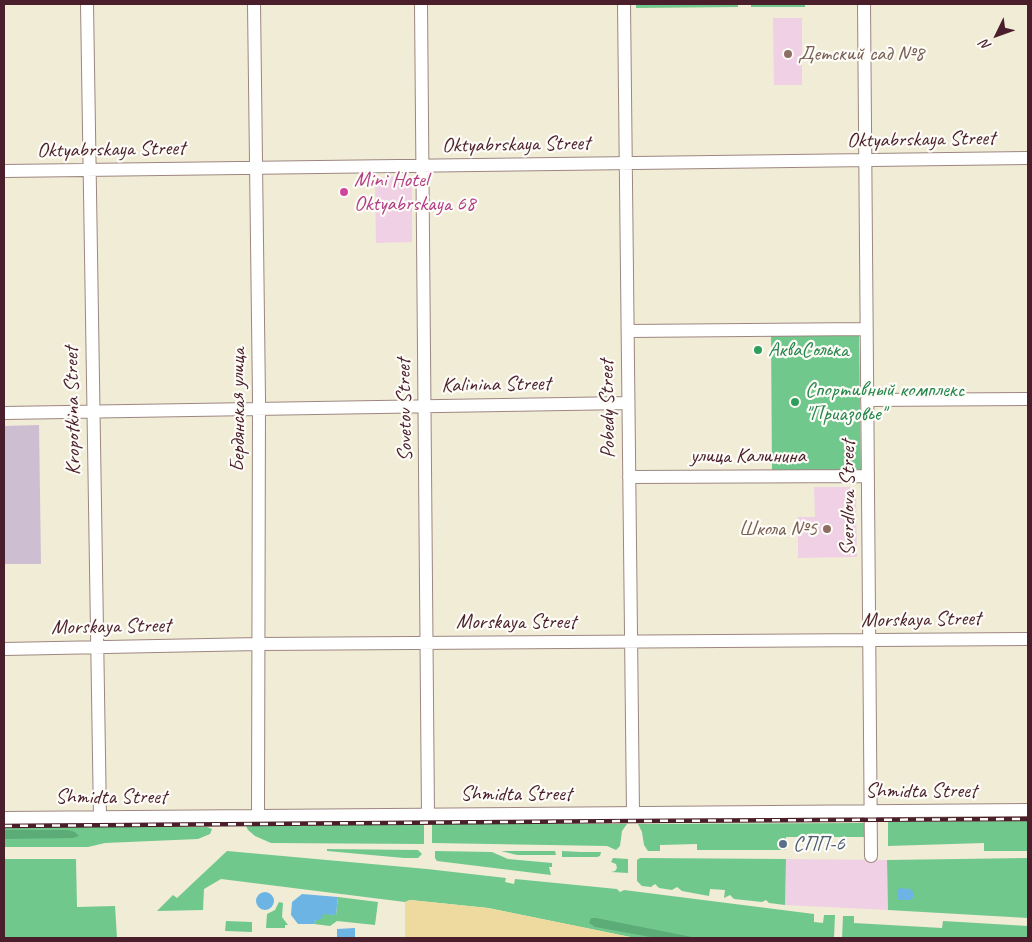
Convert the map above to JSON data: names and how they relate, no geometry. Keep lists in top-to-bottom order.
{
  "streets": {
    "street": [
      "Oktyabrskaya Street",
      "Kalinina Street",
      "Pobedy Street",
      "Бердянская улица",
      "Sovetov Street",
      "Kropotkina Street",
      "улица Калинина",
      "Sverdlova Street",
      "Morskaya Street",
      "Shmidta Street"
    ]
  },
  "crossings": [
    ["Oktyabrskaya Street", "Pobedy Street"],
    ["Oktyabrskaya Street", "Бердянская улица"],
    ["Oktyabrskaya Street", "Sovetov Street"],
    ["Oktyabrskaya Street", "Kropotkina Street"],
    ["Oktyabrskaya Street", "Sverdlova Street"],
    ["Kalinina Street", "Pobedy Street"],
    ["Kalinina Street", "Бердянская улица"],
    ["Kalinina Street", "Sovetov Street"],
    ["Kalinina Street", "Kropotkina Street"],
    ["Pobedy Street", "улица Калинина"],
    ["Pobedy Street", "Morskaya Street"],
    ["Pobedy Street", "Shmidta Street"],
    ["Бердянская улица", "Morskaya Street"],
    ["Бердянская улица", "Shmidta Street"],
    ["Sovetov Street", "Morskaya Street"],
    ["Sovetov Street", "Shmidta Street"],
    ["Kropotkina Street", "Morskaya Street"],
    ["Kropotkina Street", "Shmidta Street"],
    ["улица Калинина", "Sverdlova Street"],
    ["Sverdlova Street", "Morskaya Street"],
    ["Sverdlova Street", "Shmidta Street"]
  ],
  "places": [
    "Детский сад №8",
    "Mini Hotel Oktyabrskaya 68",
    "АкваСолька",
    "Спортивный комплекс \"Приазовье\"",
    "Школа №5",
    "СПП-6"
  ],
  "north": "bottom left"
}
